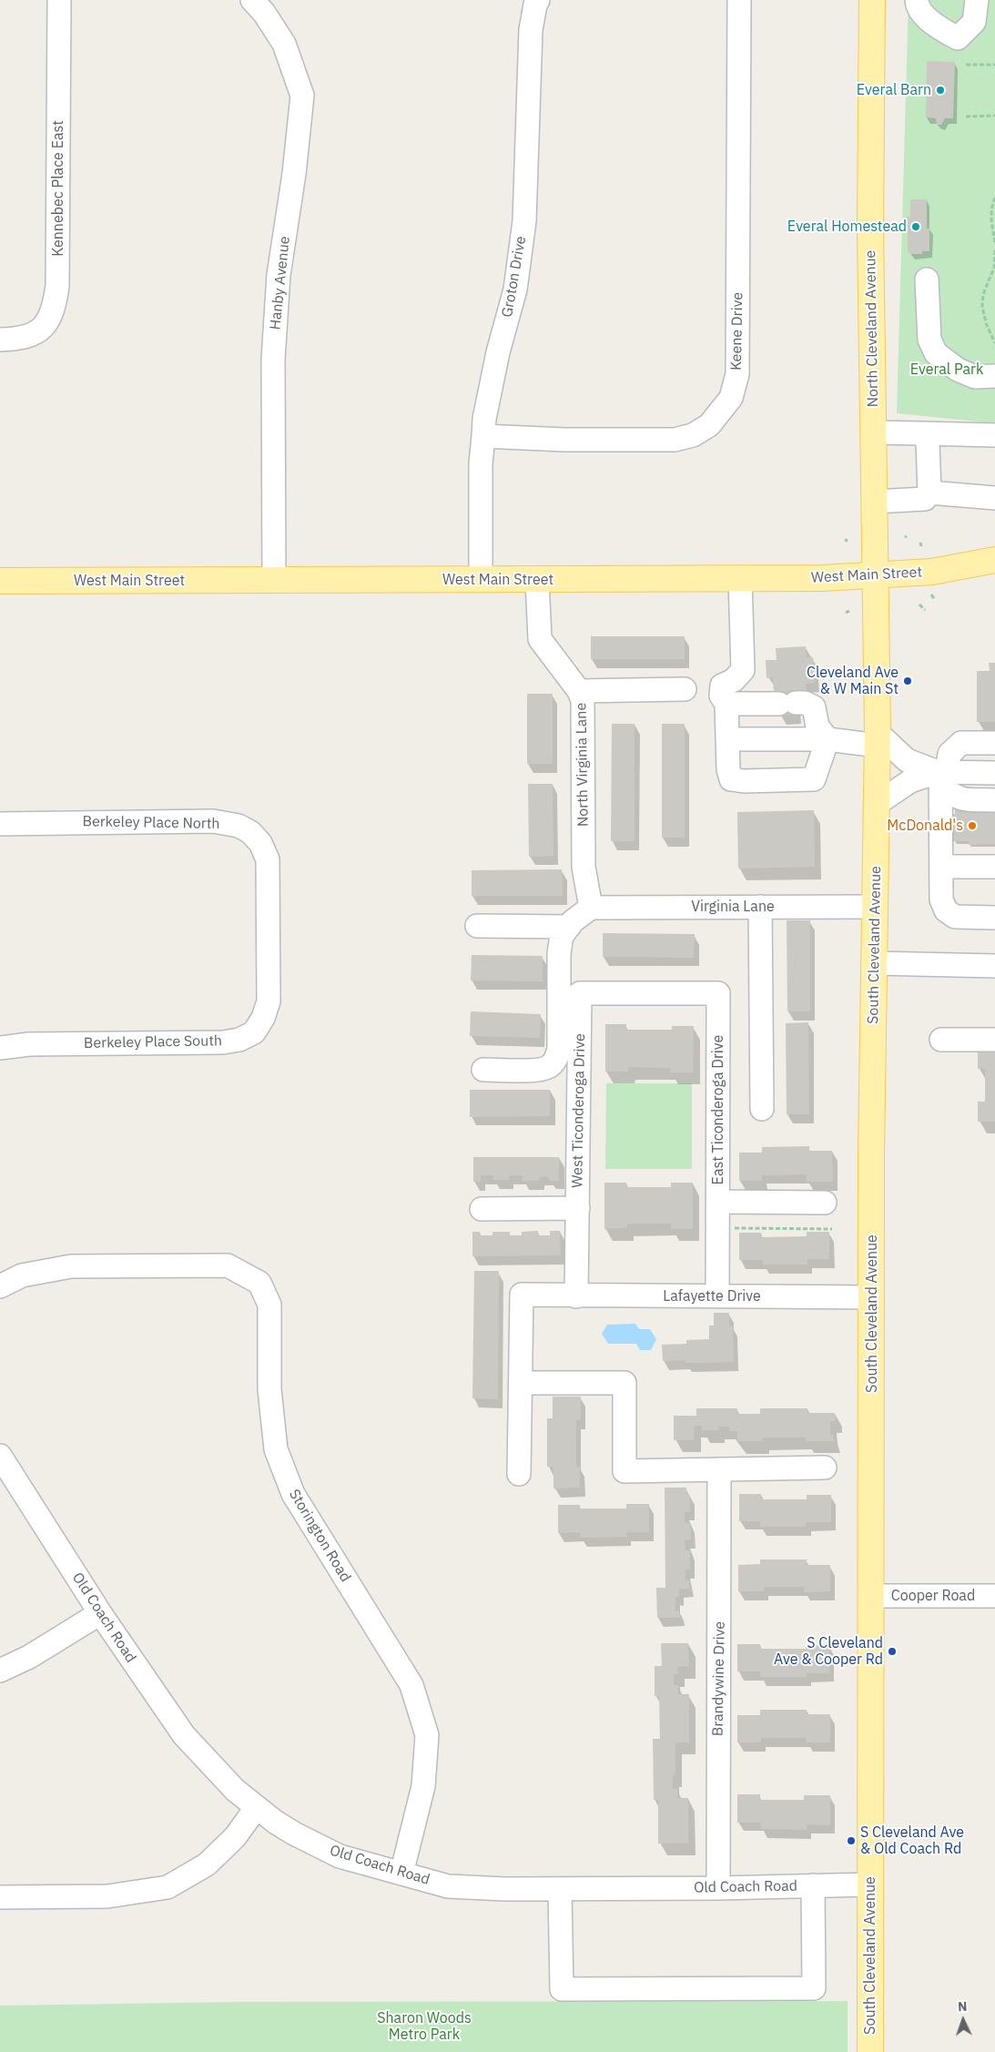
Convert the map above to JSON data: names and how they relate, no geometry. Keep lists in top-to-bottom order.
{
  "streets": {
    "main road": ["North Cleveland Avenue", "West Main Street", "South Cleveland Avenue"],
    "street": [
      "Kennebec Place East",
      "Groton Drive",
      "Hanby Avenue",
      "Keene Drive",
      "North Virginia Lane",
      "Berkeley Place North",
      "Virginia Lane",
      "Berkeley Place South",
      "East Ticonderoga Drive",
      "West Ticonderoga Drive",
      "Lafayette Drive",
      "Storington Road",
      "Cooper Road",
      "Old Coach Road",
      "Brandywine Drive"
    ]
  },
  "crossings": [
    ["Groton Drive", "Keene Drive"],
    ["Groton Drive", "West Main Street"],
    ["Hanby Avenue", "West Main Street"],
    ["North Cleveland Avenue", "West Main Street"],
    ["North Cleveland Avenue", "South Cleveland Avenue"],
    ["West Main Street", "North Virginia Lane"],
    ["West Main Street", "South Cleveland Avenue"],
    ["North Virginia Lane", "Virginia Lane"],
    ["Berkeley Place North", "Berkeley Place South"],
    ["Virginia Lane", "South Cleveland Avenue"],
    ["South Cleveland Avenue", "Lafayette Drive"],
    ["South Cleveland Avenue", "Cooper Road"],
    ["South Cleveland Avenue", "Old Coach Road"],
    ["East Ticonderoga Drive", "West Ticonderoga Drive"],
    ["East Ticonderoga Drive", "Lafayette Drive"],
    ["West Ticonderoga Drive", "Lafayette Drive"],
    ["Storington Road", "Old Coach Road"],
    ["Old Coach Road", "Brandywine Drive"]
  ],
  "parks": ["Everal Park", "Sharon Woods Metro Park"],
  "places": [
    "Everal Barn",
    "Everal Homestead",
    "Cleveland Ave & W Main St",
    "McDonald's",
    "S Cleveland Ave & Cooper Rd",
    "S Cleveland Ave & Old Coach Rd"
  ],
  "north": "top"
}
